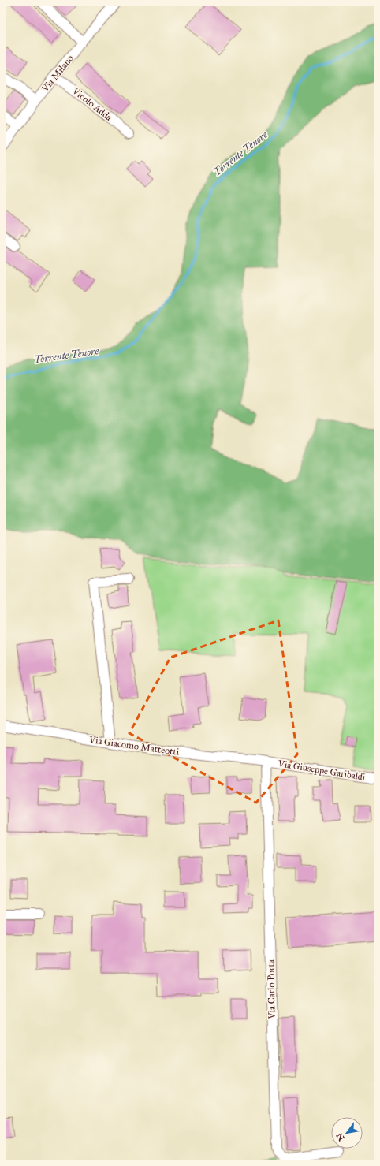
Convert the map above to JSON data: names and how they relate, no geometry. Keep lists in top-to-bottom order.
{
  "streets": {
    "street": [
      "Via Milano",
      "Vicolo Adda",
      "Via Giacomo Matteotti",
      "Via Giuseppe Garibaldi",
      "Via Carlo Porta"
    ]
  },
  "crossings": [
    ["Via Milano", "Vicolo Adda"],
    ["Via Giacomo Matteotti", "Via Giuseppe Garibaldi"],
    ["Via Giacomo Matteotti", "Via Carlo Porta"],
    ["Via Giuseppe Garibaldi", "Via Carlo Porta"]
  ],
  "water": ["Torrente Tenore"],
  "north": "bottom left"
}
